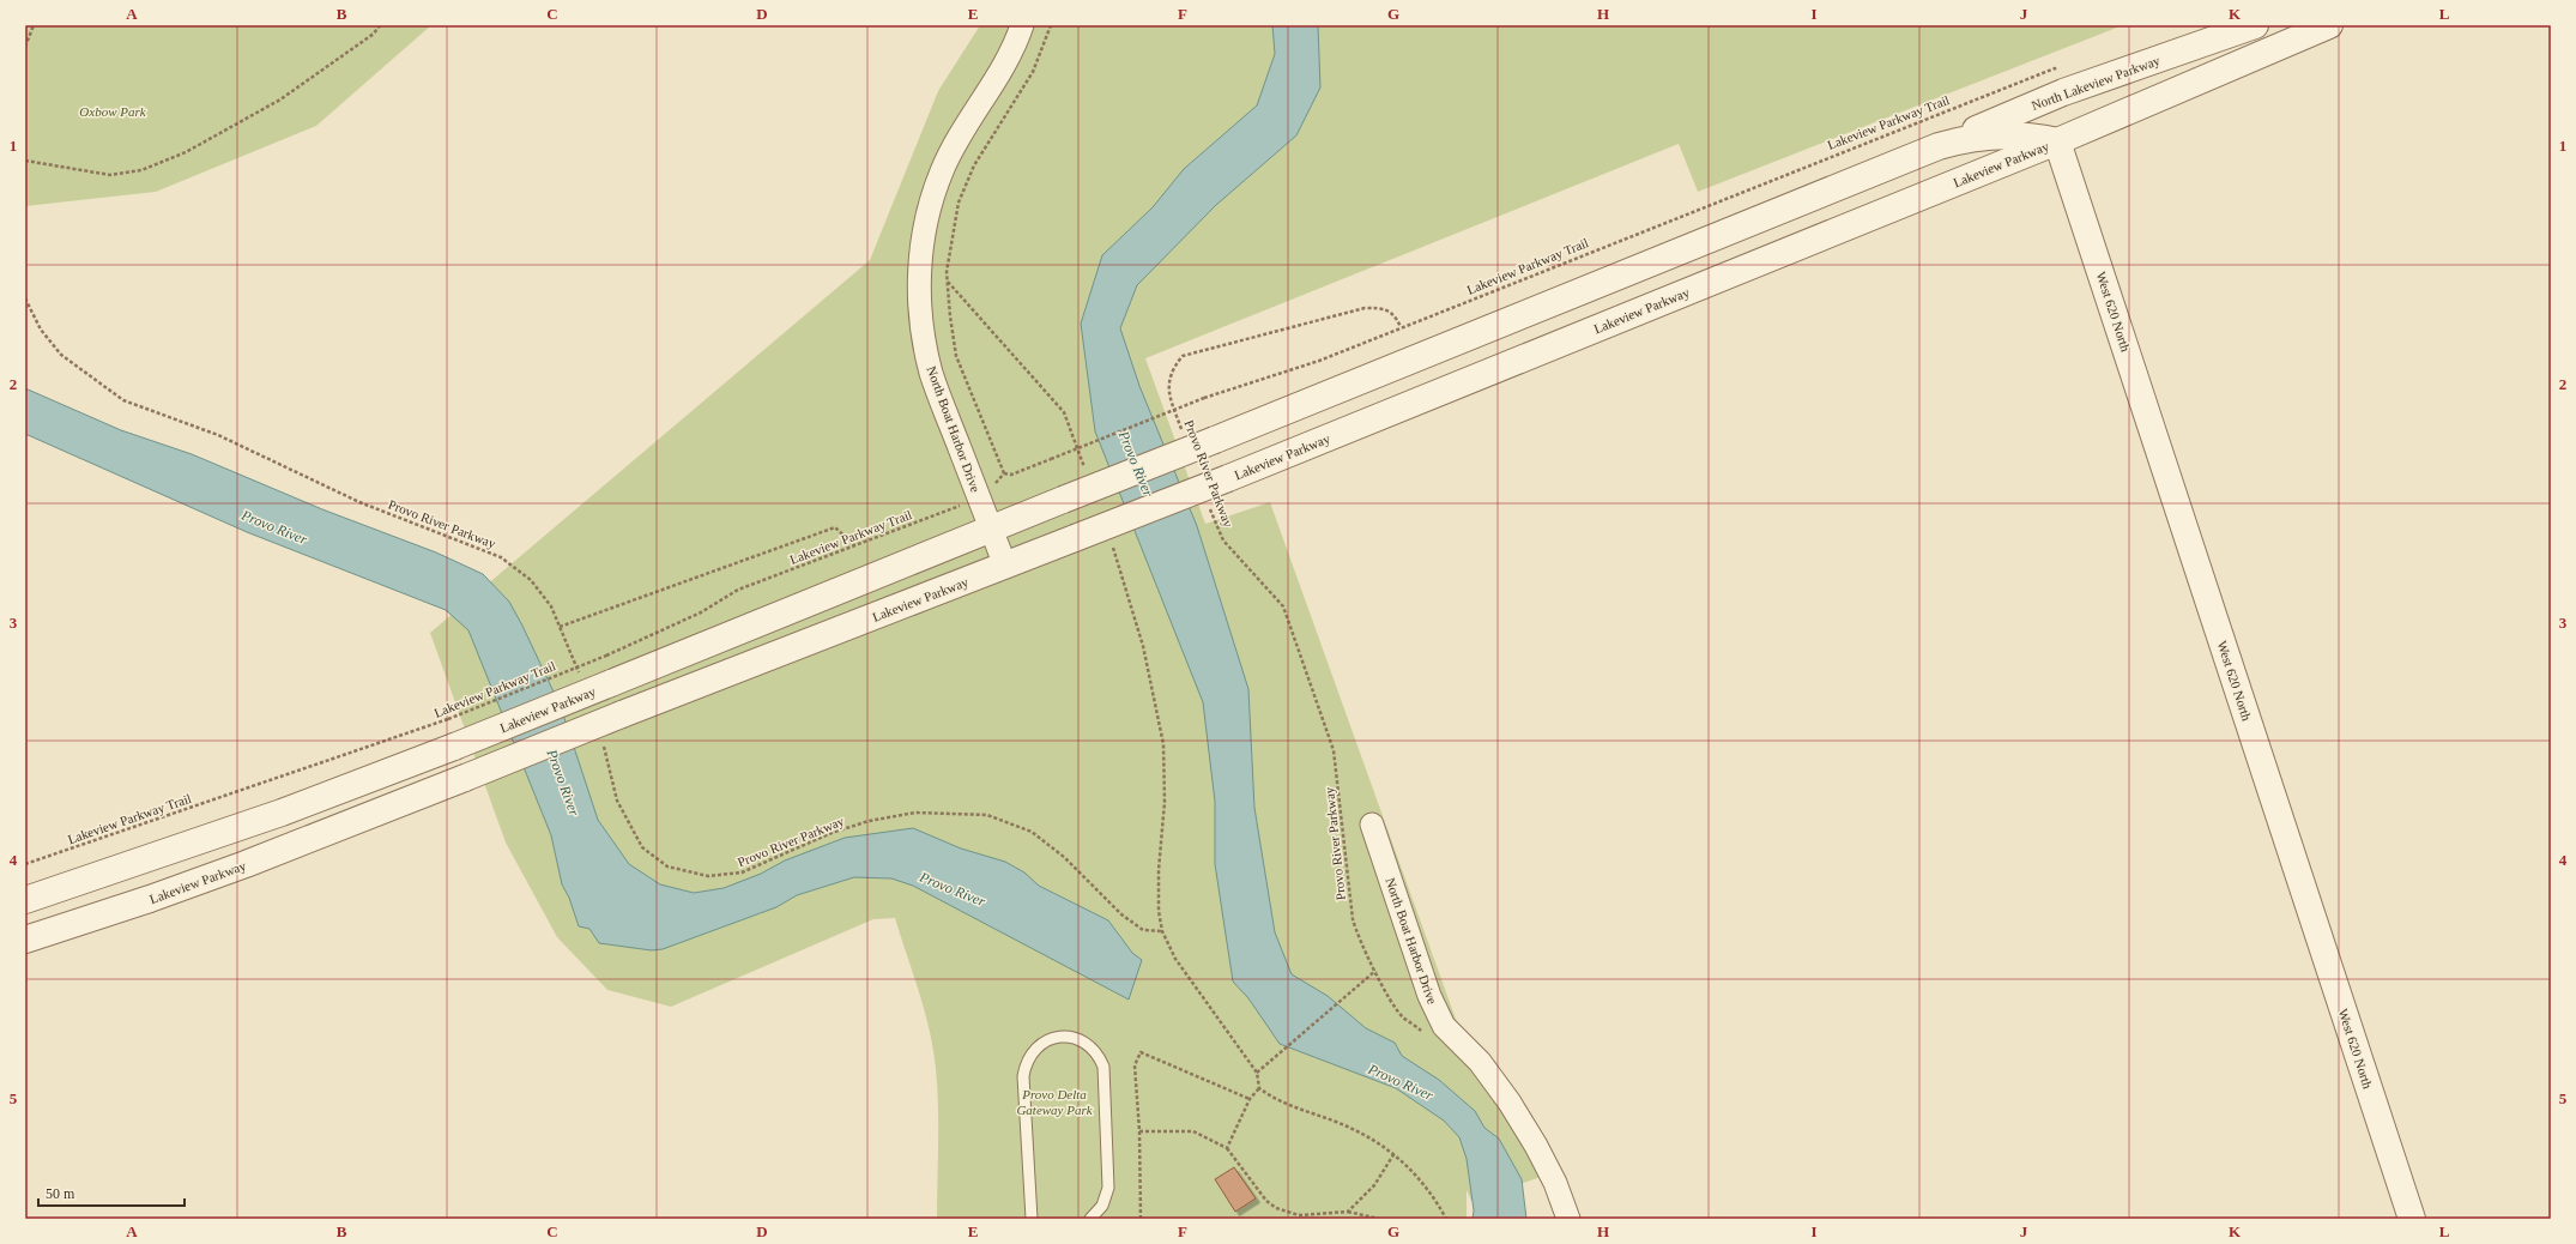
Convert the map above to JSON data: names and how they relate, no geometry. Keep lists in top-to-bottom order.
{
  "streets": {
    "street": [
      "North Lakeview Parkway",
      "Lakeview Parkway",
      "West 620 North",
      "North Boat Harbor Drive"
    ],
    "path": ["Lakeview Parkway Trail", "Provo River Parkway"]
  },
  "crossings": [
    ["North Lakeview Parkway", "Lakeview Parkway"],
    ["Lakeview Parkway Trail", "Provo River Parkway"],
    ["Lakeview Parkway", "West 620 North"],
    ["Lakeview Parkway", "North Boat Harbor Drive"]
  ],
  "water": ["Provo River"],
  "parks": ["Oxbow Park", "Provo Delta Gateway Park"],
  "scale_bar": "50 m",
  "grid": {
    "columns": [
      "A",
      "B",
      "C",
      "D",
      "E",
      "F",
      "G",
      "H",
      "I",
      "J",
      "K",
      "L"
    ],
    "rows": [
      "1",
      "2",
      "3",
      "4",
      "5"
    ]
  }
}
